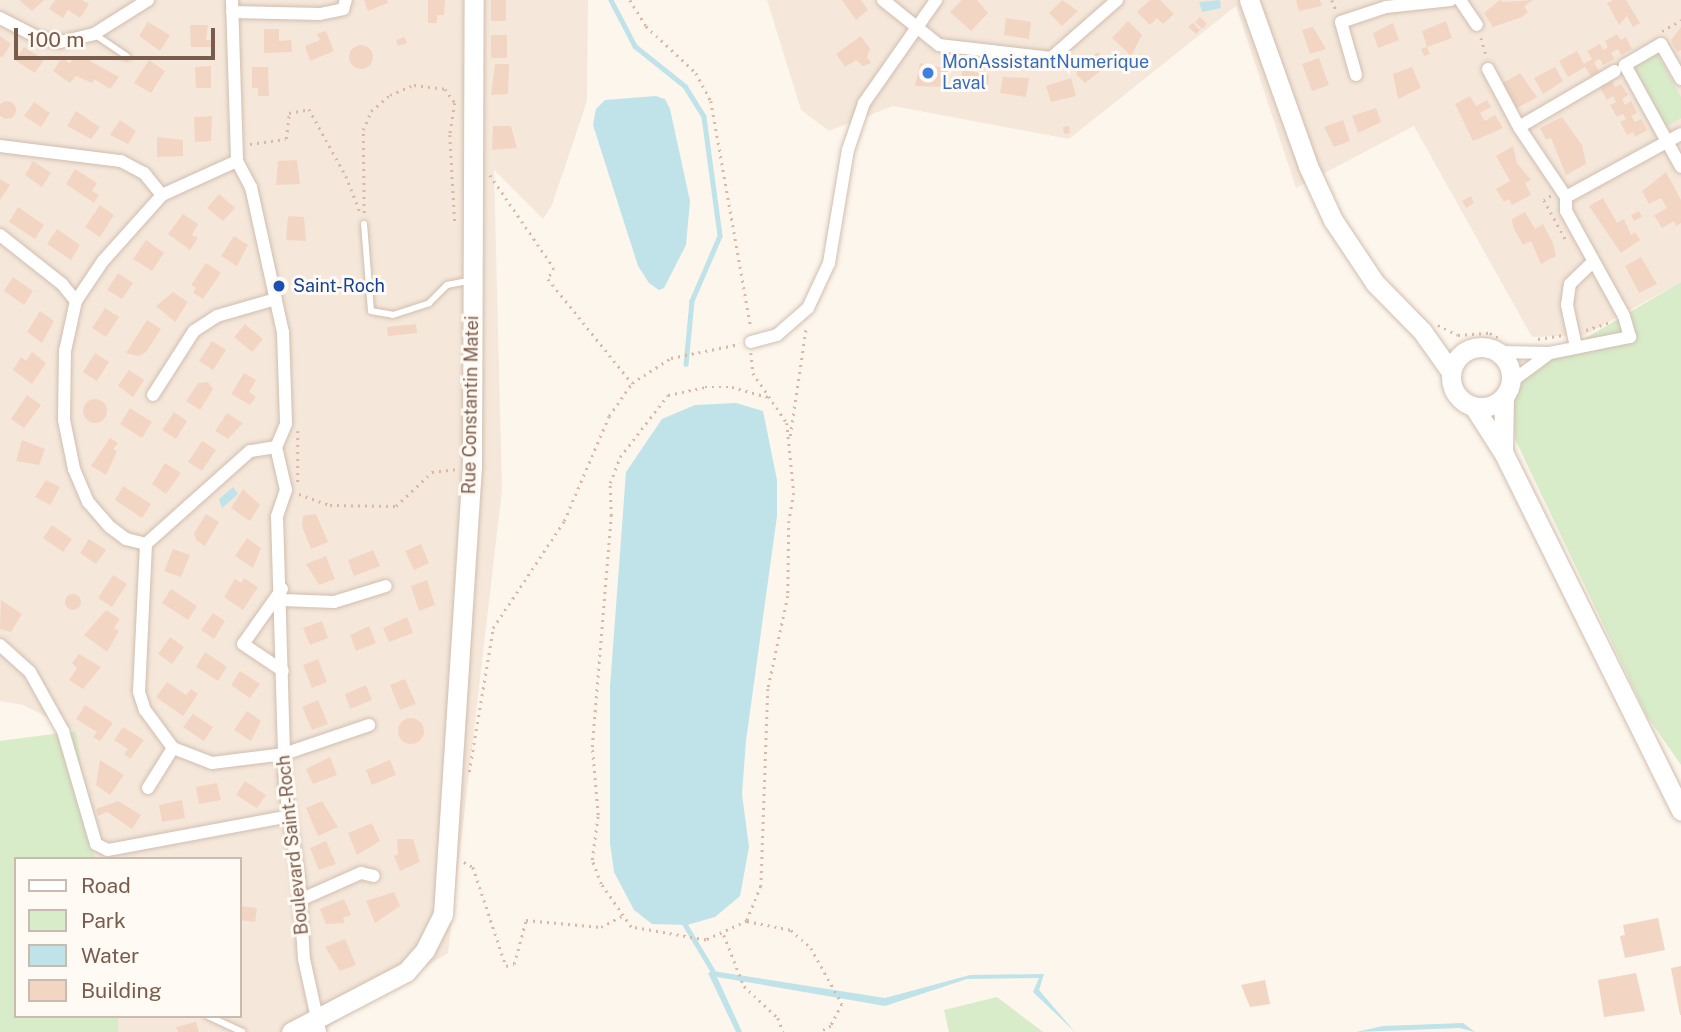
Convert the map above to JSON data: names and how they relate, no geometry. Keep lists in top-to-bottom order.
{
  "streets": {
    "street": ["Rue Constantin Matei", "Boulevard Saint-Roch"]
  },
  "crossings": [
    ["Rue Constantin Matei", "Boulevard Saint-Roch"]
  ],
  "places": ["MonAssistantNumerique Laval", "Saint-Roch"],
  "legend": [
    "Road",
    "Park",
    "Water",
    "Building"
  ],
  "scale_bar": "100 m"
}
